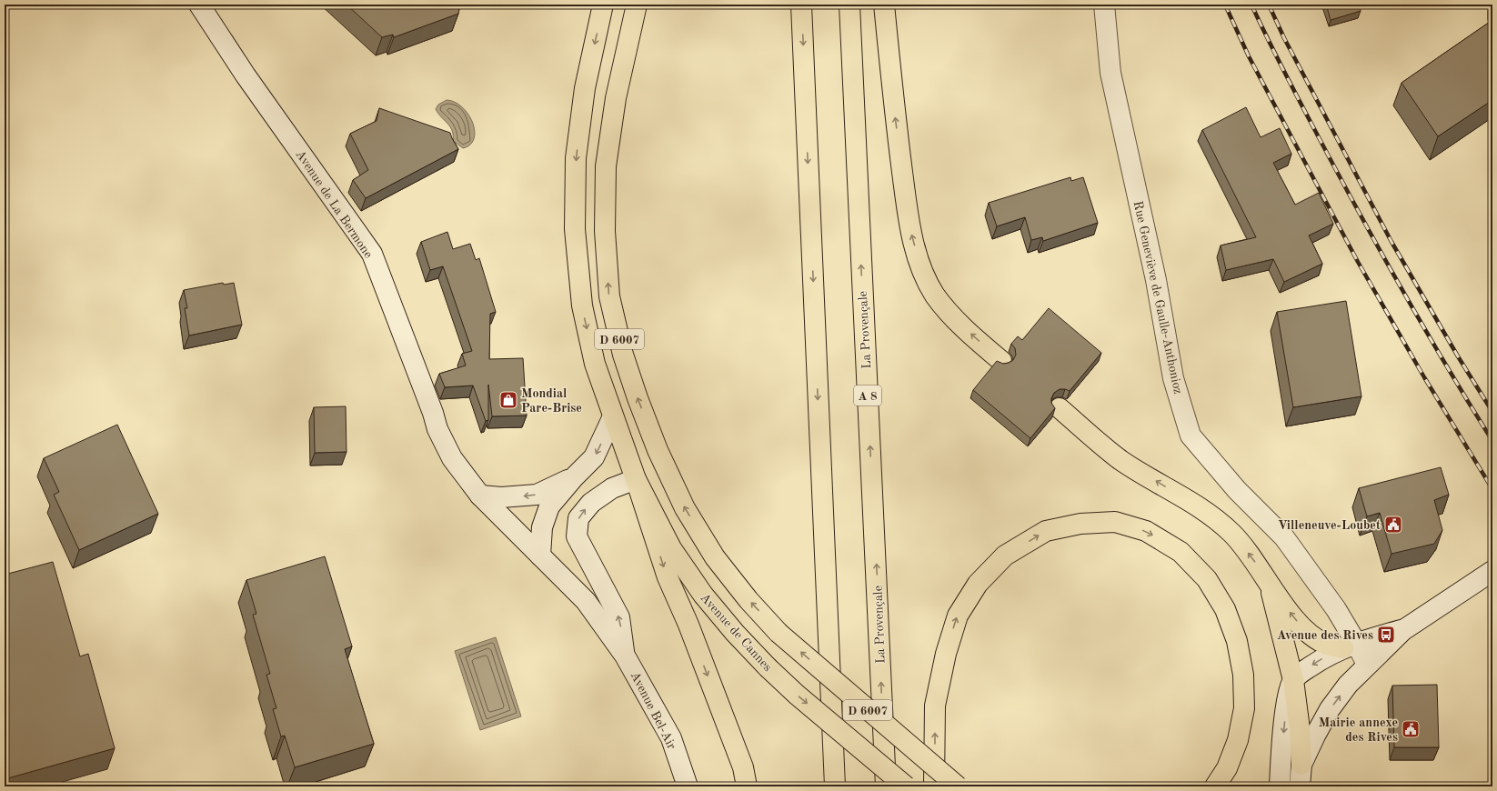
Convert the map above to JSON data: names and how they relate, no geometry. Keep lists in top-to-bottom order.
{
  "streets": {
    "main road": [
      "La Provençale",
      "D 6007",
      "A 8",
      "Avenue de Cannes"
    ],
    "street": ["Avenue de La Bermone", "Rue Geneviève de Gaulle-Anthonioz", "Avenue Bel-Air"]
  },
  "crossings": [
    ["Avenue de La Bermone", "Avenue Bel-Air"],
    ["D 6007", "Avenue de Cannes"],
    ["Avenue de Cannes", "Avenue Bel-Air"]
  ],
  "places": {
    "shop": ["Mondial Pare-Brise"],
    "public building": ["Villeneuve-Loubet", "Mairie annexe des Rives"],
    "bus stop": ["Avenue des Rives"]
  }
}
